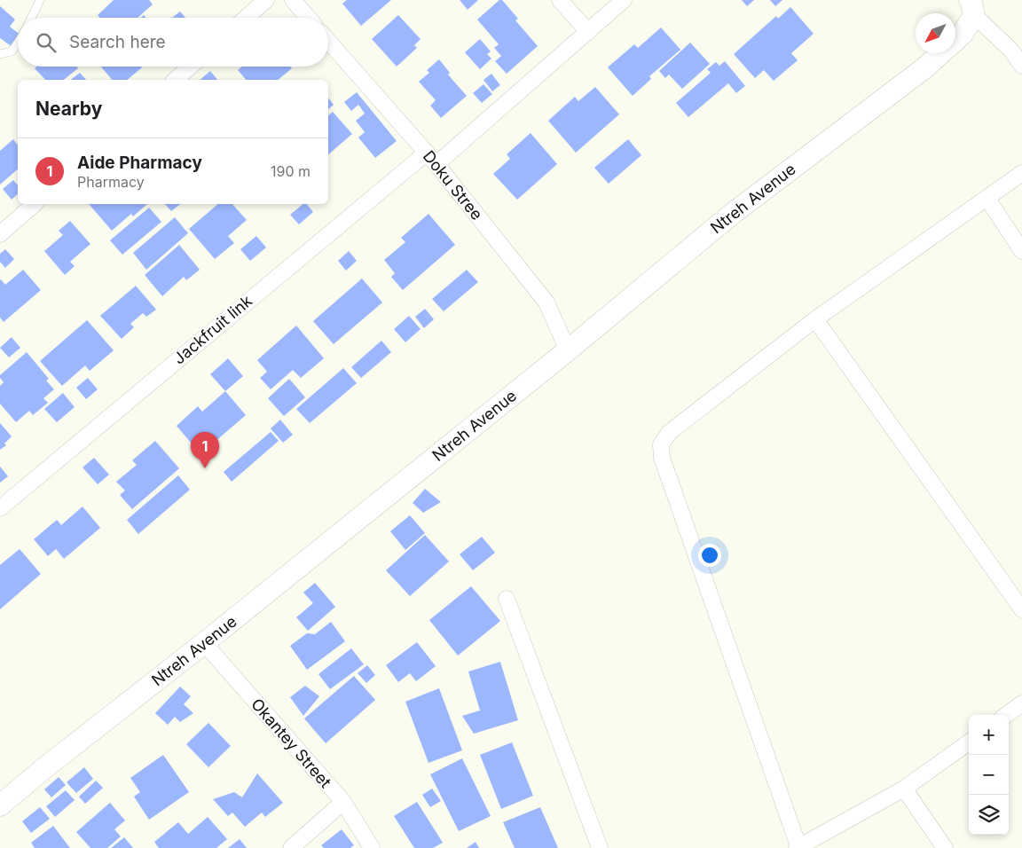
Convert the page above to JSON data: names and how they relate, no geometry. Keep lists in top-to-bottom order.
{
  "streets": {
    "street": [
      "Doku Stree",
      "Ntreh Avenue",
      "Jackfruit link",
      "Okantey Street"
    ]
  },
  "crossings": [
    ["Doku Stree", "Ntreh Avenue"],
    ["Doku Stree", "Jackfruit link"],
    ["Ntreh Avenue", "Okantey Street"]
  ],
  "north": "bottom left",
  "page": {
    "search": "Search here",
    "heading": "Nearby",
    "list": [
      {
        "mark": "1",
        "name": "Aide Pharmacy",
        "note": "Pharmacy",
        "value": "190 m"
      }
    ],
    "pins": "1",
    "map_buttons": ["+", "−"]
  }
}
